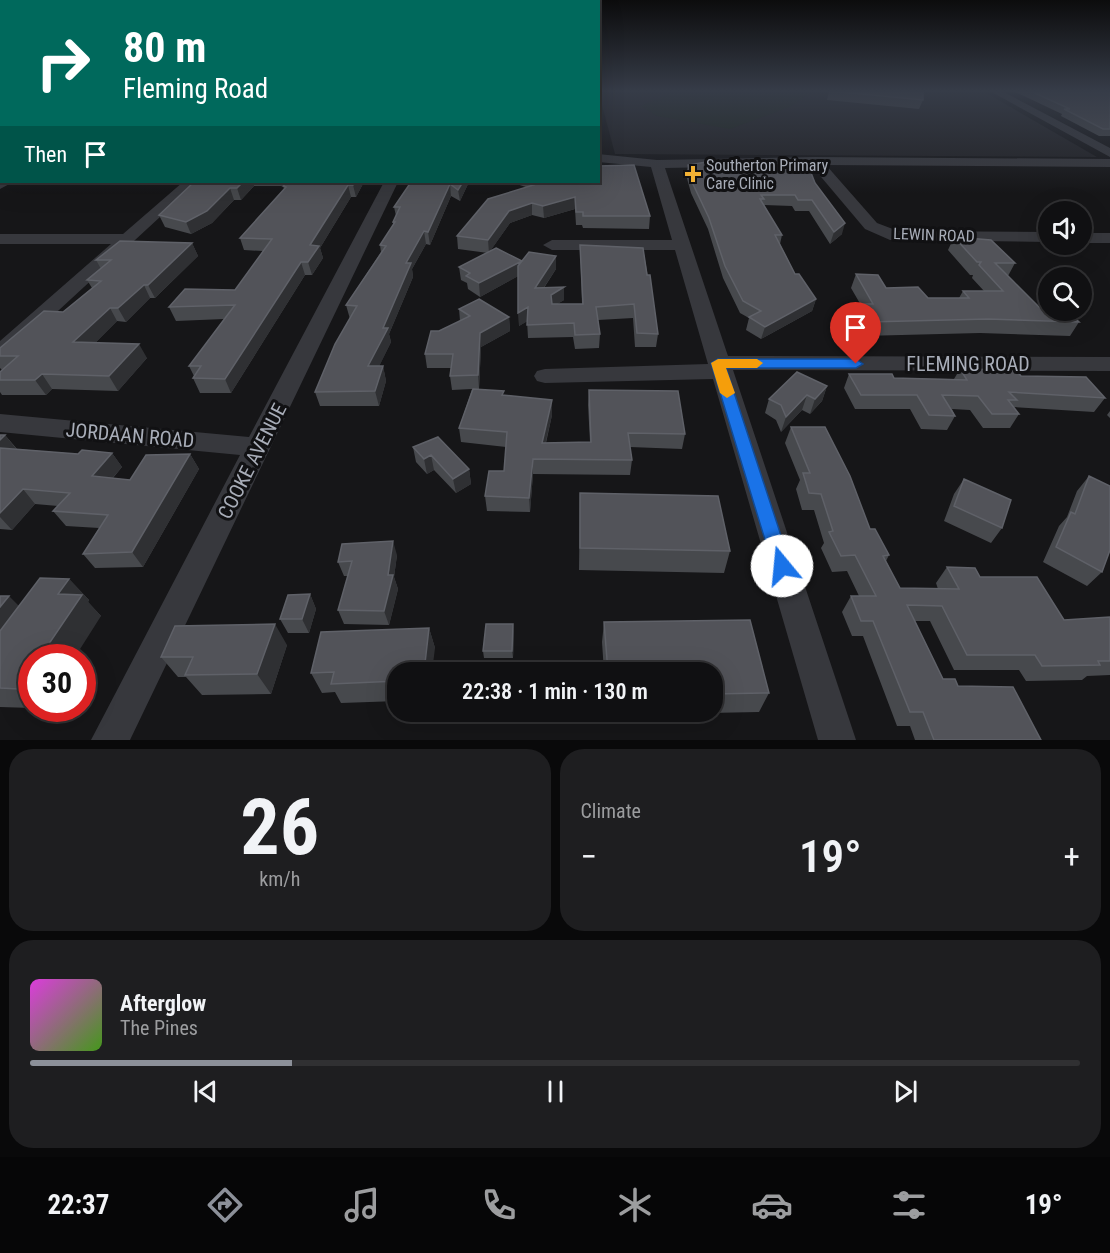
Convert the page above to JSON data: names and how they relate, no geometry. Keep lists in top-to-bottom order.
{
  "streets": {
    "street": [
      "LEWIN ROAD",
      "FLEMING ROAD",
      "JORDAAN ROAD",
      "COOKE AVENUE"
    ]
  },
  "crossings": [
    ["JORDAAN ROAD", "COOKE AVENUE"]
  ],
  "places": {
    "health": ["Southerton Primary Care Clinic"]
  },
  "page": {
    "turn": ["80 m", "Fleming Road"],
    "then": "Then",
    "limit": "30",
    "trip": "22:38 · 1 min · 130 m",
    "tile": [
      ["26", "km/h"],
      "Climate"
    ],
    "heat": ["−", "19°", "+"],
    "song": ["Afterglow", "The Pines"],
    "tabs": ["22:37", "19°"]
  }
}
